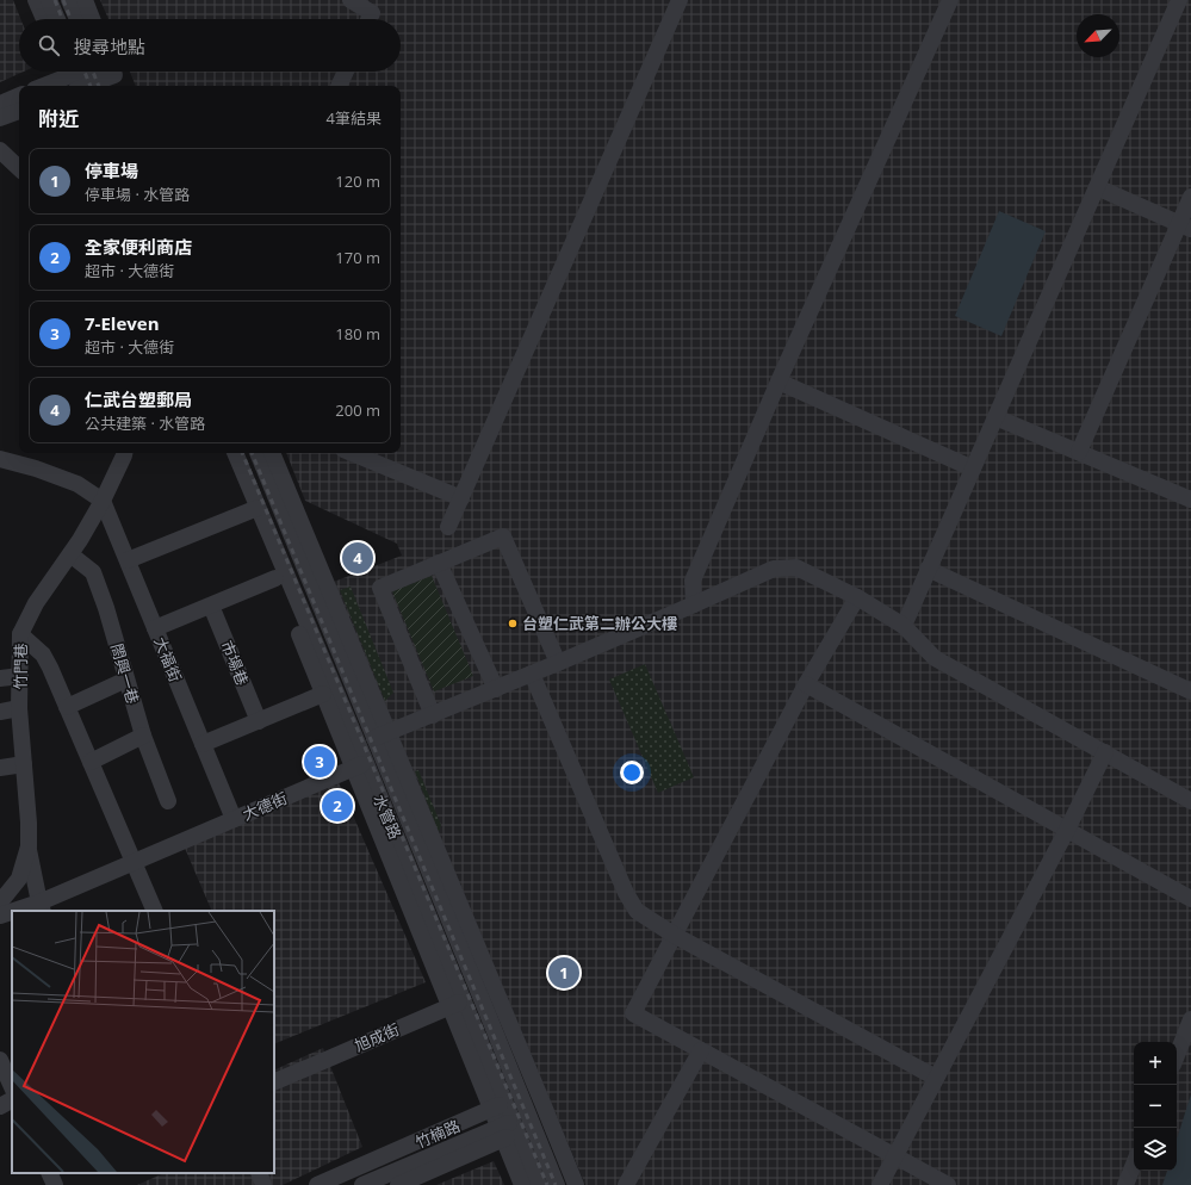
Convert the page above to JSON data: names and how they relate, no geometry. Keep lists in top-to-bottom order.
{
  "streets": {
    "street": [
      "大福街",
      "市場巷",
      "竹門巷",
      "閤興一巷",
      "大德街",
      "水管路",
      "旭成街",
      "竹楠路"
    ]
  },
  "crossings": [
    ["大福街", "竹門巷"],
    ["大福街", "大德街"],
    ["竹門巷", "閤興一巷"],
    ["大德街", "水管路"],
    ["水管路", "旭成街"],
    ["水管路", "竹楠路"]
  ],
  "places": ["台塑仁武第二辦公大樓"],
  "north": "bottom left",
  "page": {
    "search": "搜尋地點",
    "heading": ["附近", "4筆結果"],
    "list": [
      {
        "mark": "1",
        "name": "停車場",
        "note": "停車場 · 水管路",
        "value": "120 m"
      },
      {
        "mark": "2",
        "name": "全家便利商店",
        "note": "超市 · 大德街",
        "value": "170 m"
      },
      {
        "mark": "3",
        "name": "7-Eleven",
        "note": "超市 · 大德街",
        "value": "180 m"
      },
      {
        "mark": "4",
        "name": "仁武台塑郵局",
        "note": "公共建築 · 水管路",
        "value": "200 m"
      }
    ],
    "pins": [
      "4",
      "3",
      "2",
      "1"
    ],
    "map_buttons": ["+", "−"]
  }
}
